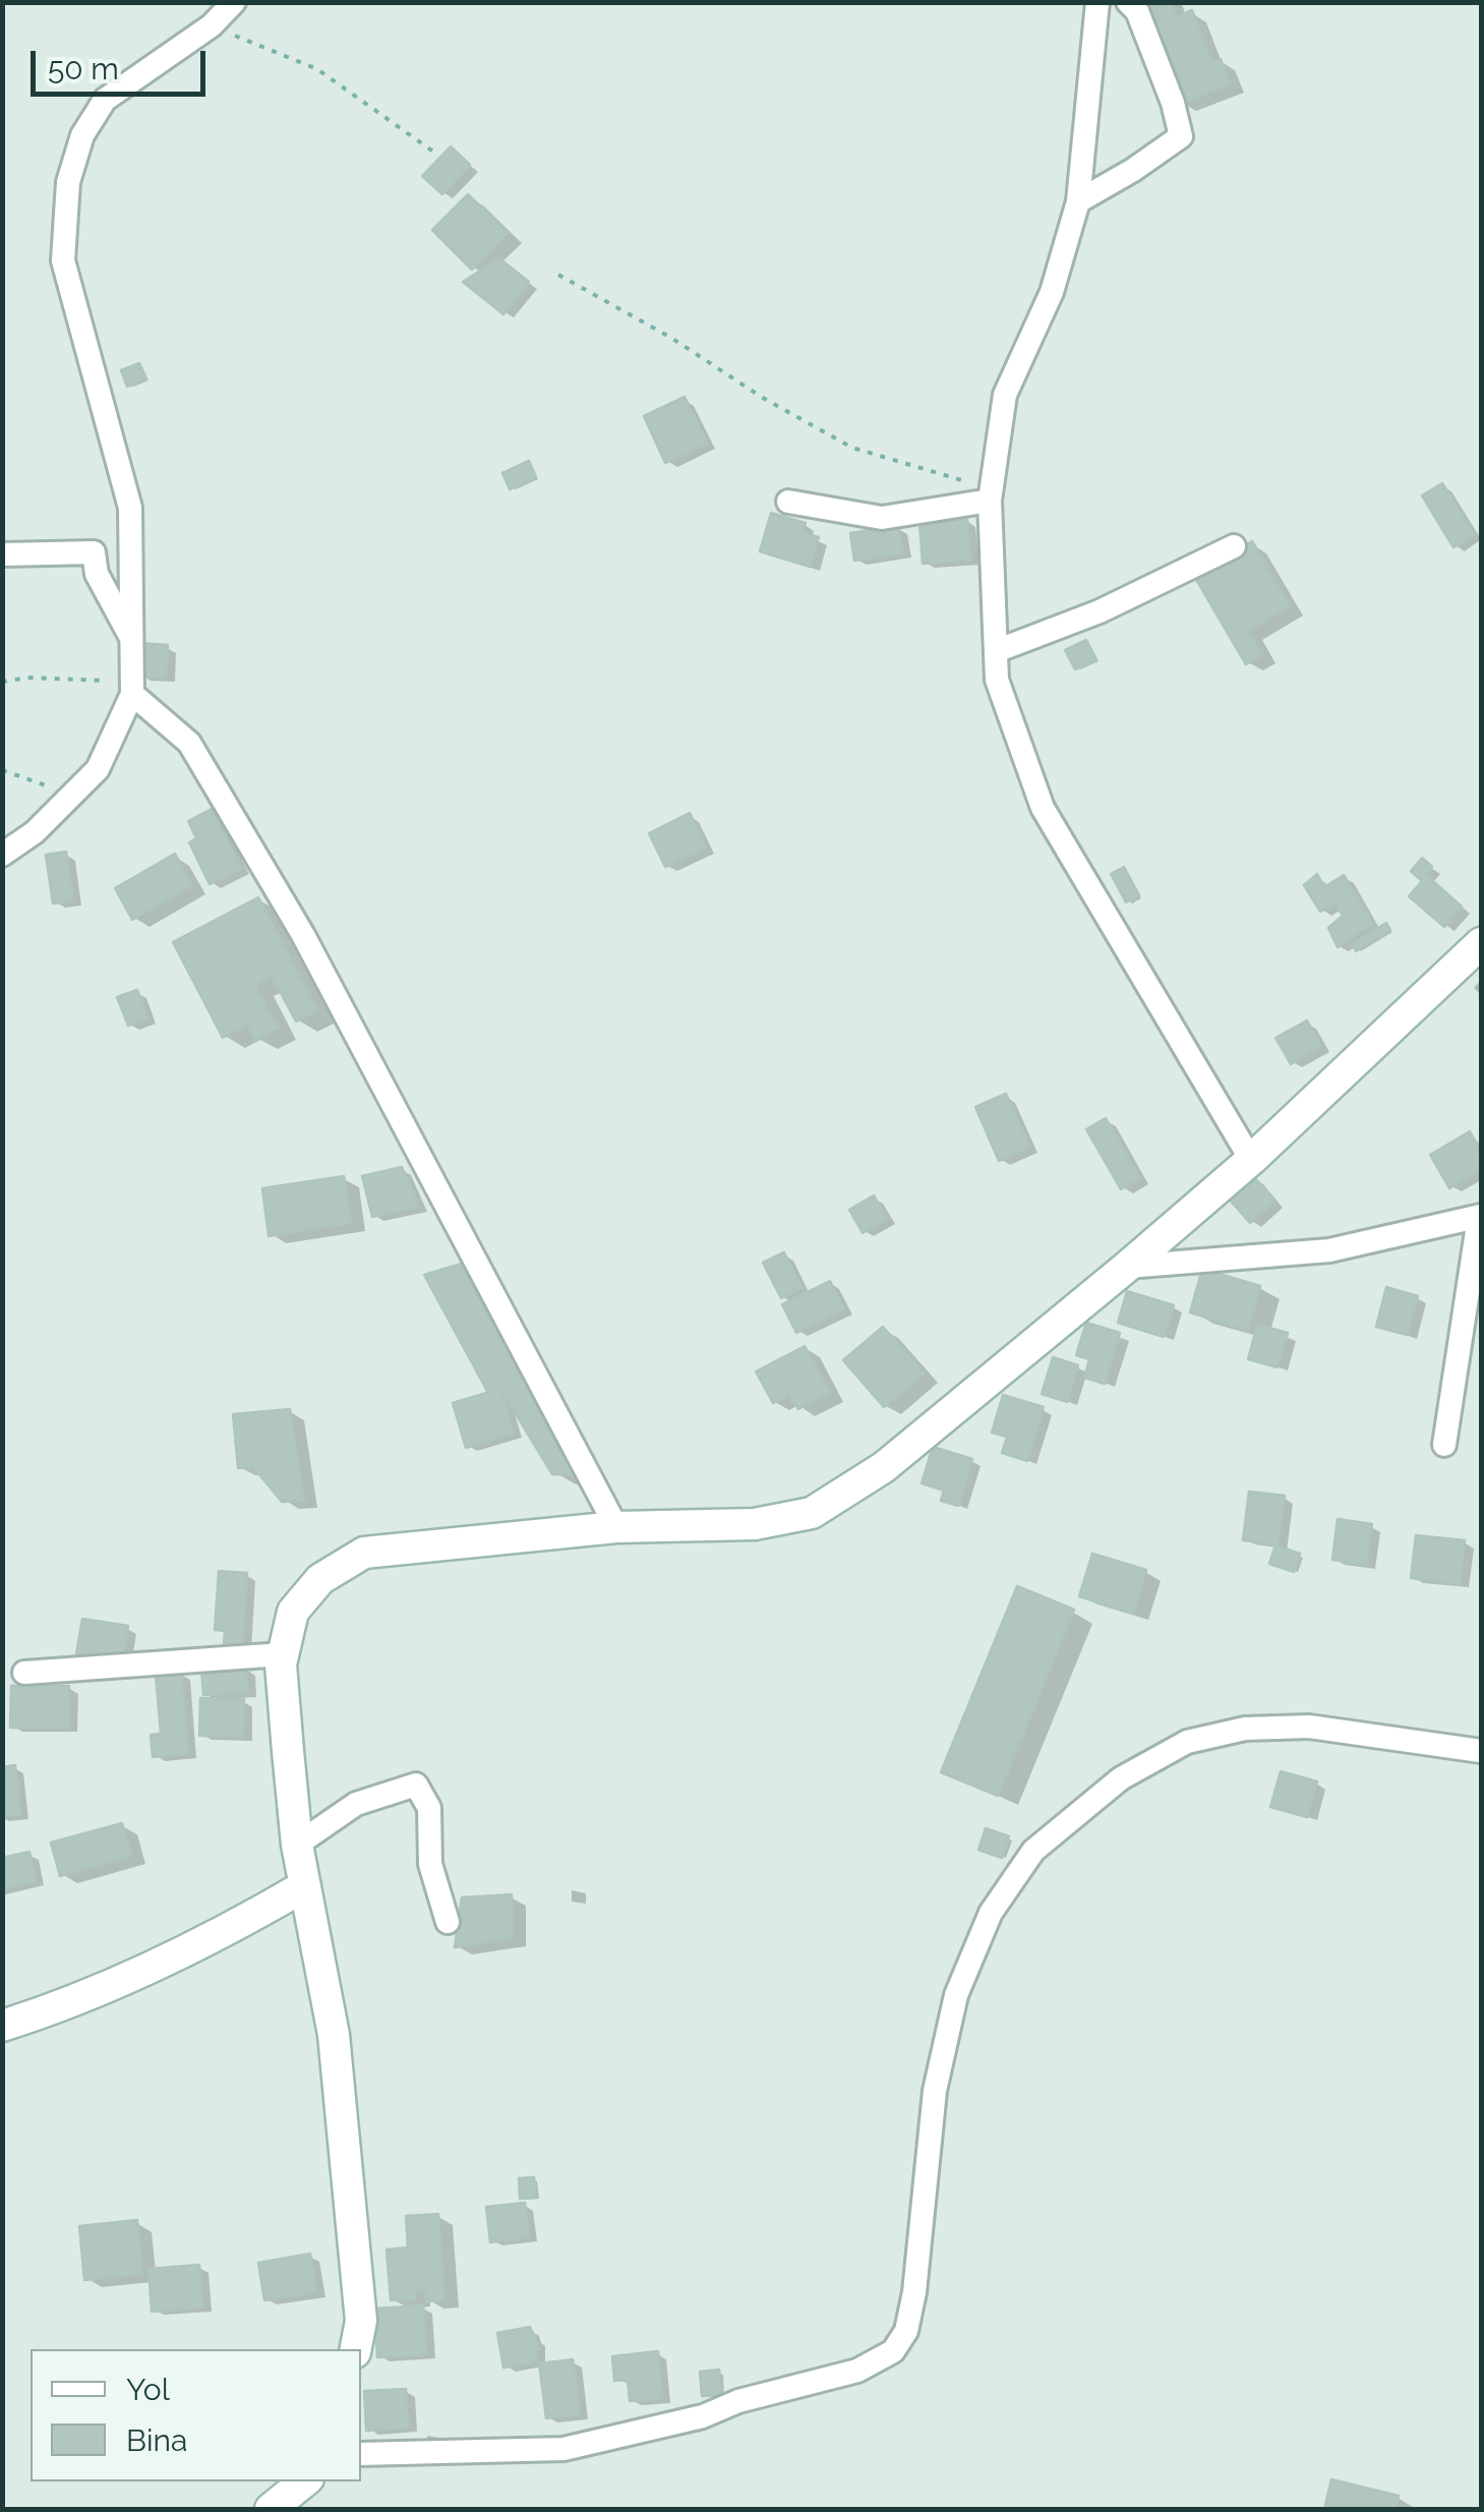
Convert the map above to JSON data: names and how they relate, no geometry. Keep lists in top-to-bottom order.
{
  "legend": ["Yol", "Bina"],
  "scale_bar": "50 m"
}
